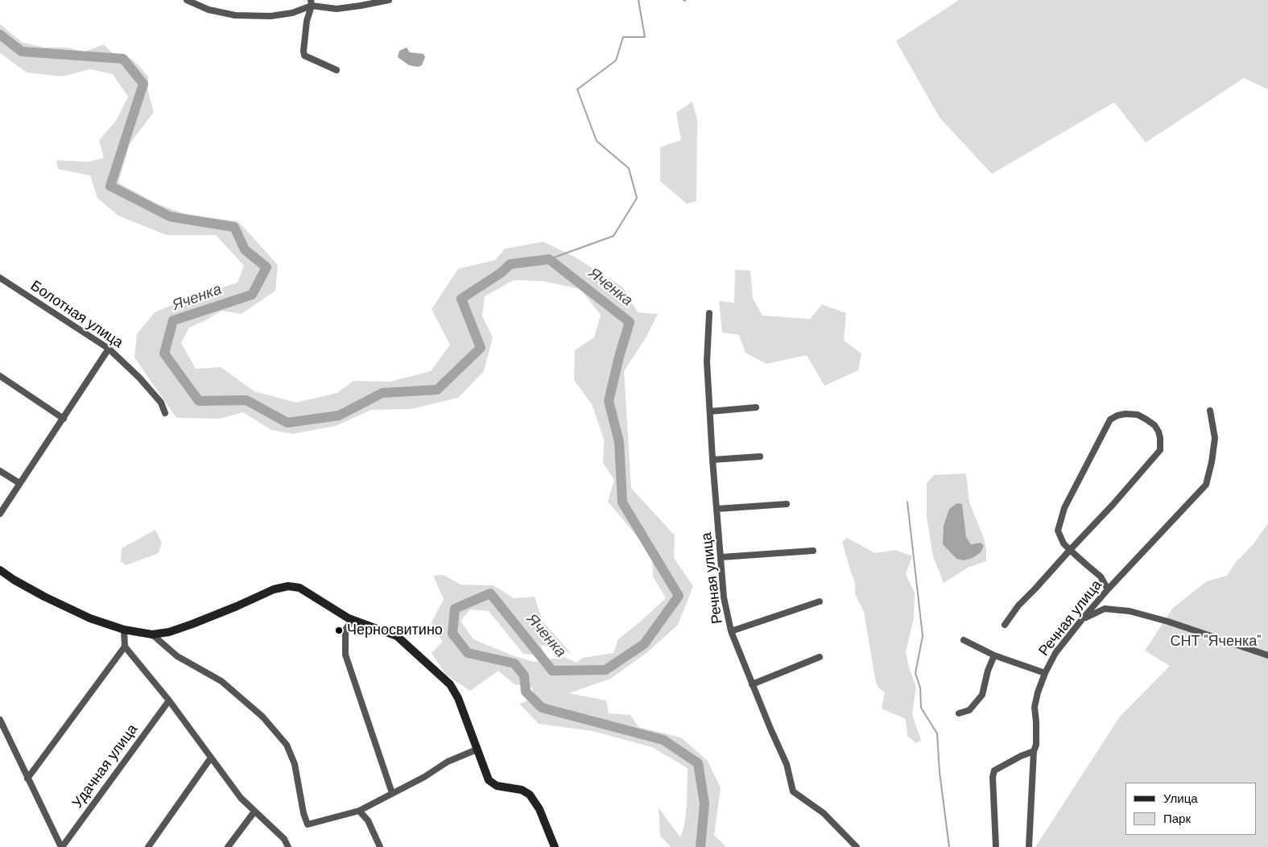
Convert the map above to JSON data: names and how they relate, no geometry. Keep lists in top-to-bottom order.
{
  "streets": {
    "street": ["Болотная улица", "Речная улица", "Удачная улица"]
  },
  "water": ["Яченка"],
  "parks": ["СНТ \"Яченка\""],
  "places": ["Черносвитино"],
  "legend": ["Улица", "Парк"]
}
